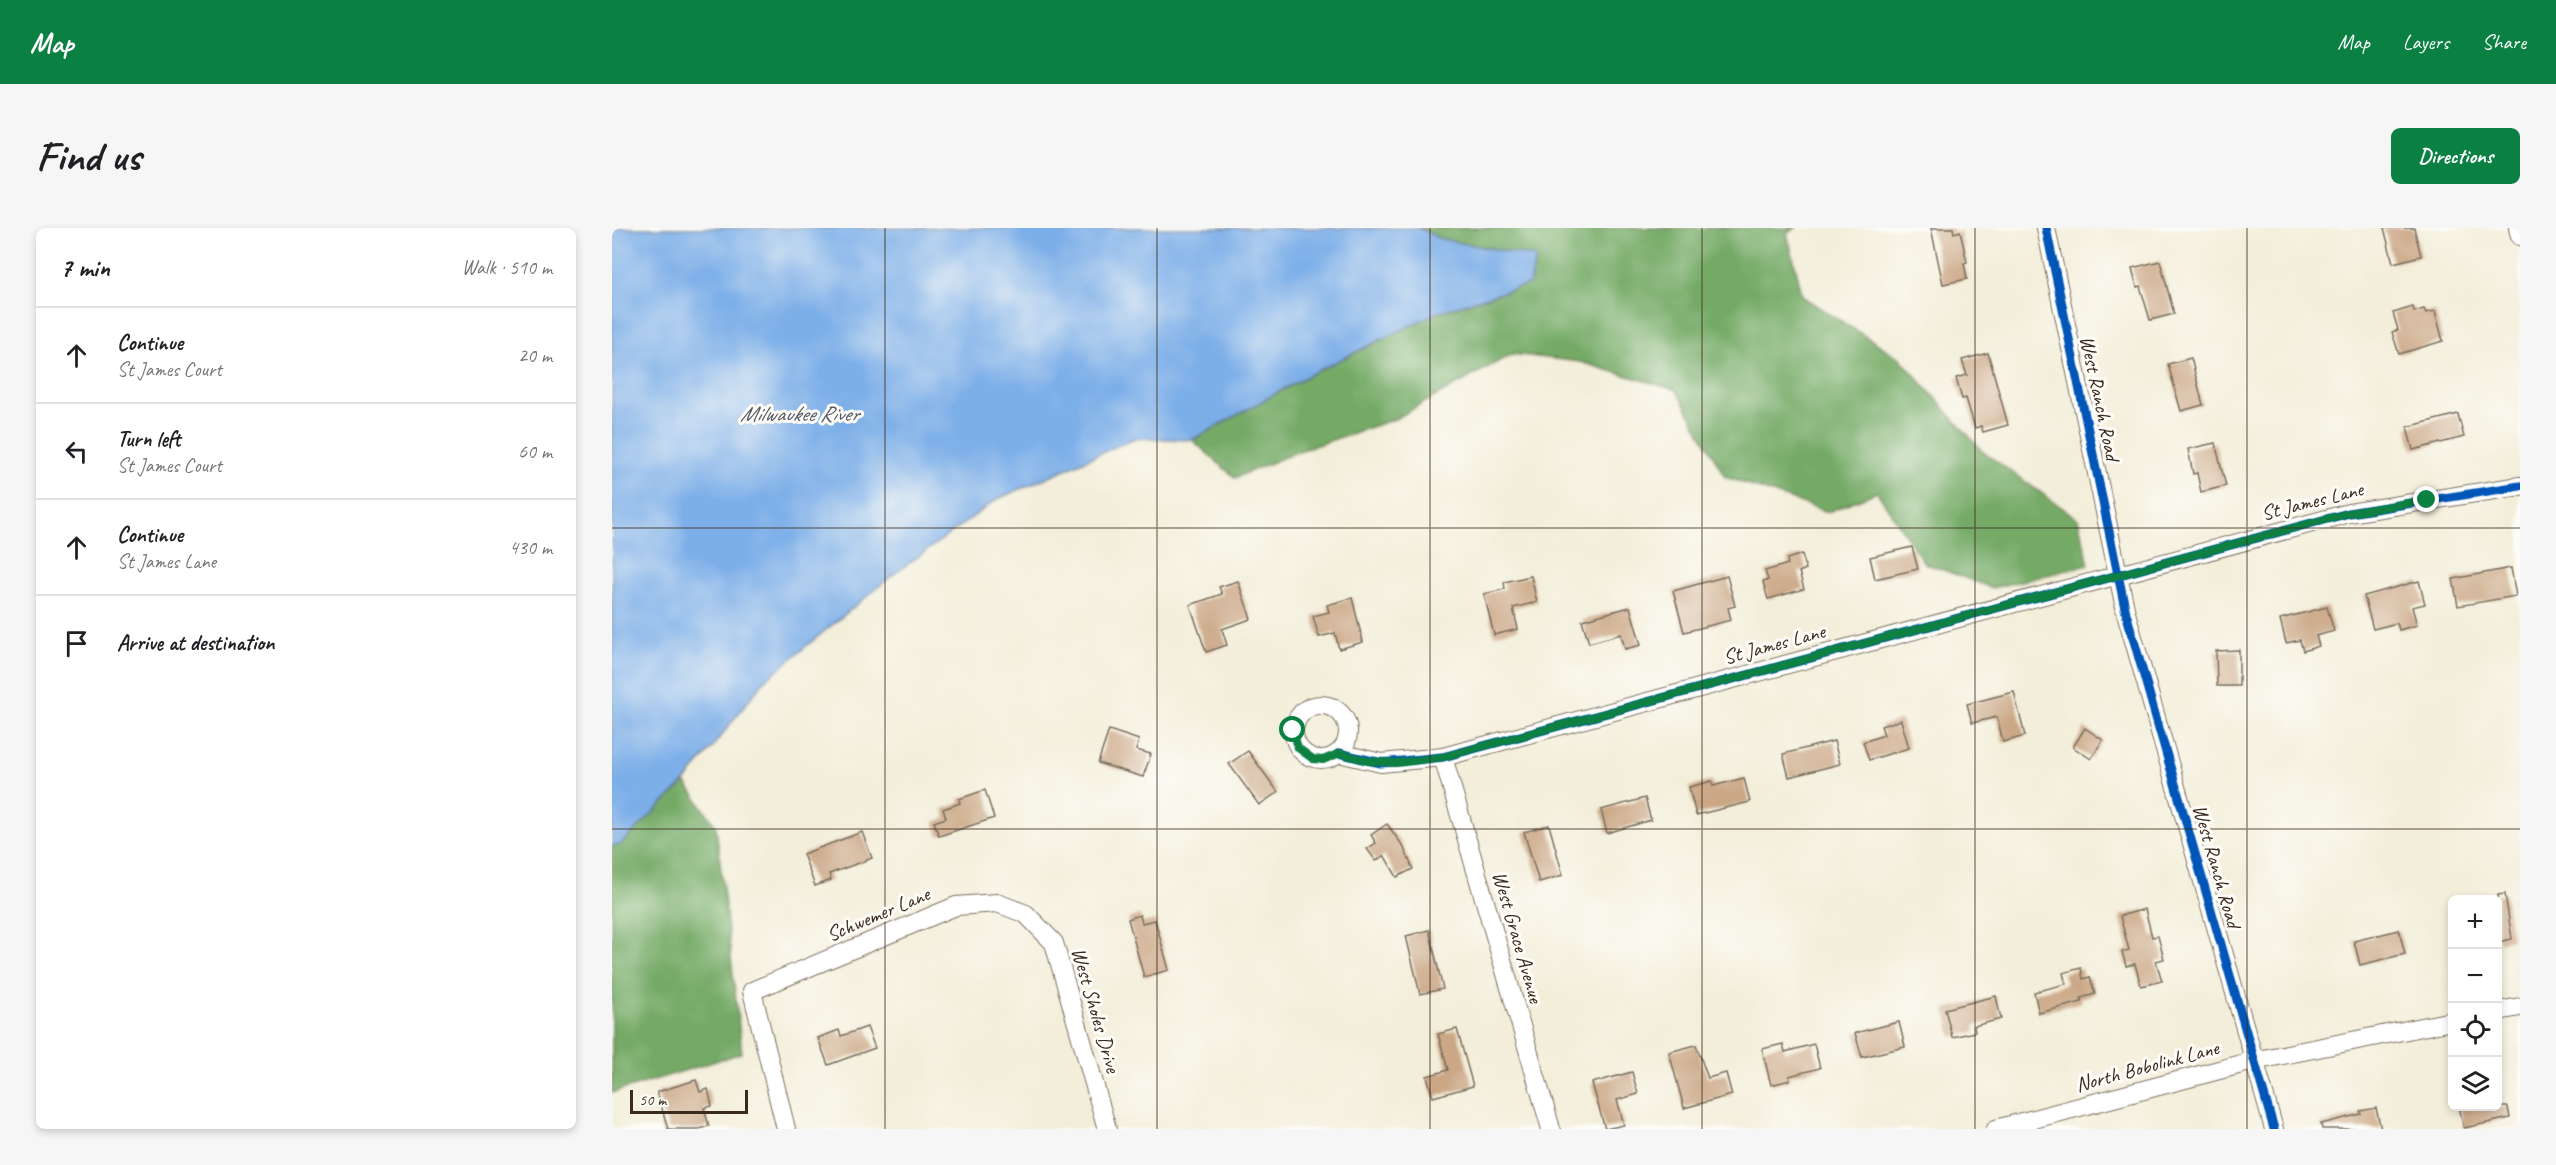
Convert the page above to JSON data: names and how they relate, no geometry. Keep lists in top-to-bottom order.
{
  "streets": {
    "street": [
      "West Ranch Road",
      "St James Lane",
      "Schwemer Lane",
      "West Grace Avenue",
      "West Sholes Drive",
      "North Bobolink Lane"
    ]
  },
  "crossings": [
    ["West Ranch Road", "St James Lane"],
    ["West Ranch Road", "North Bobolink Lane"],
    ["St James Lane", "West Grace Avenue"],
    ["Schwemer Lane", "West Sholes Drive"]
  ],
  "water": ["Milwaukee River"],
  "scale_bar": "50 m",
  "page": {
    "header": "Map",
    "nav": ["Map", "Layers", "Share"],
    "buttons": "Directions",
    "title": "Find us",
    "heading": ["7 min", "Walk · 510 m"],
    "list": [
      ["Continue", "St James Court", "20 m"],
      ["Turn left", "St James Court", "60 m"],
      ["Continue", "St James Lane", "430 m"],
      "Arrive at destination"
    ],
    "map_buttons": ["+", "−"],
    "scale": "50 m"
  }
}
